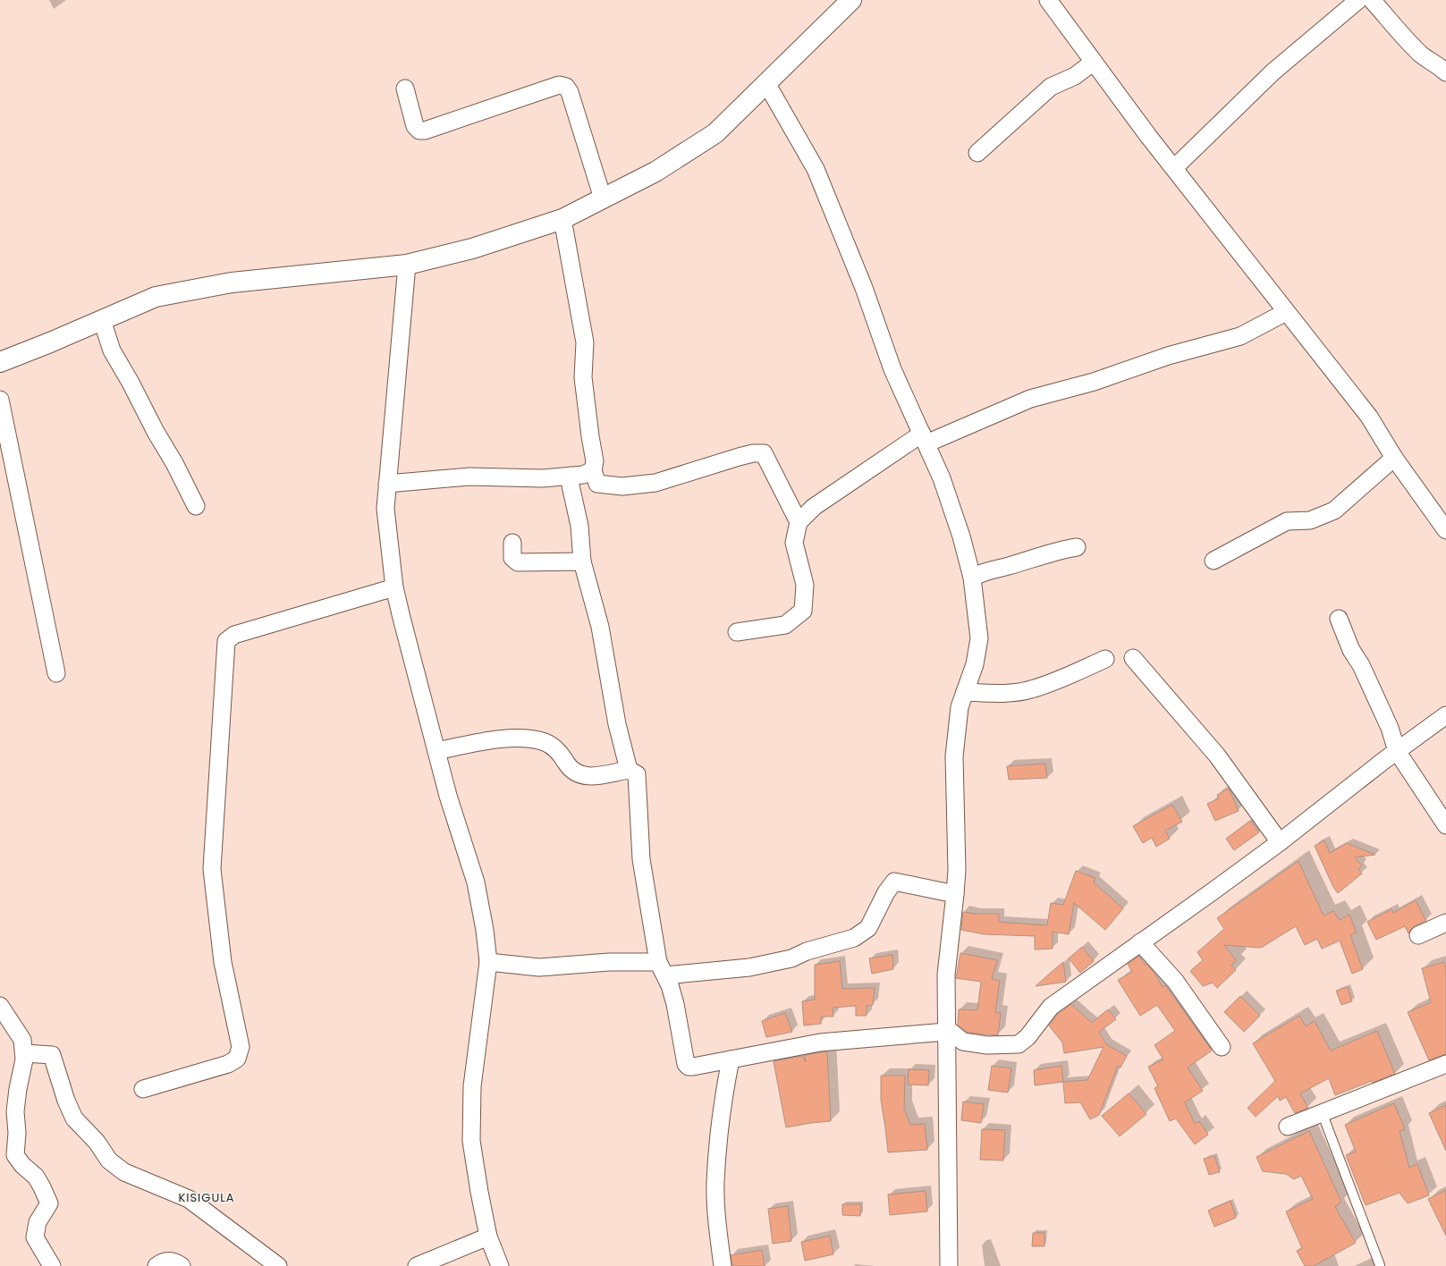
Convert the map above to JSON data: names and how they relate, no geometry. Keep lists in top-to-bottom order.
{
  "districts": ["KISIGULA"]
}
